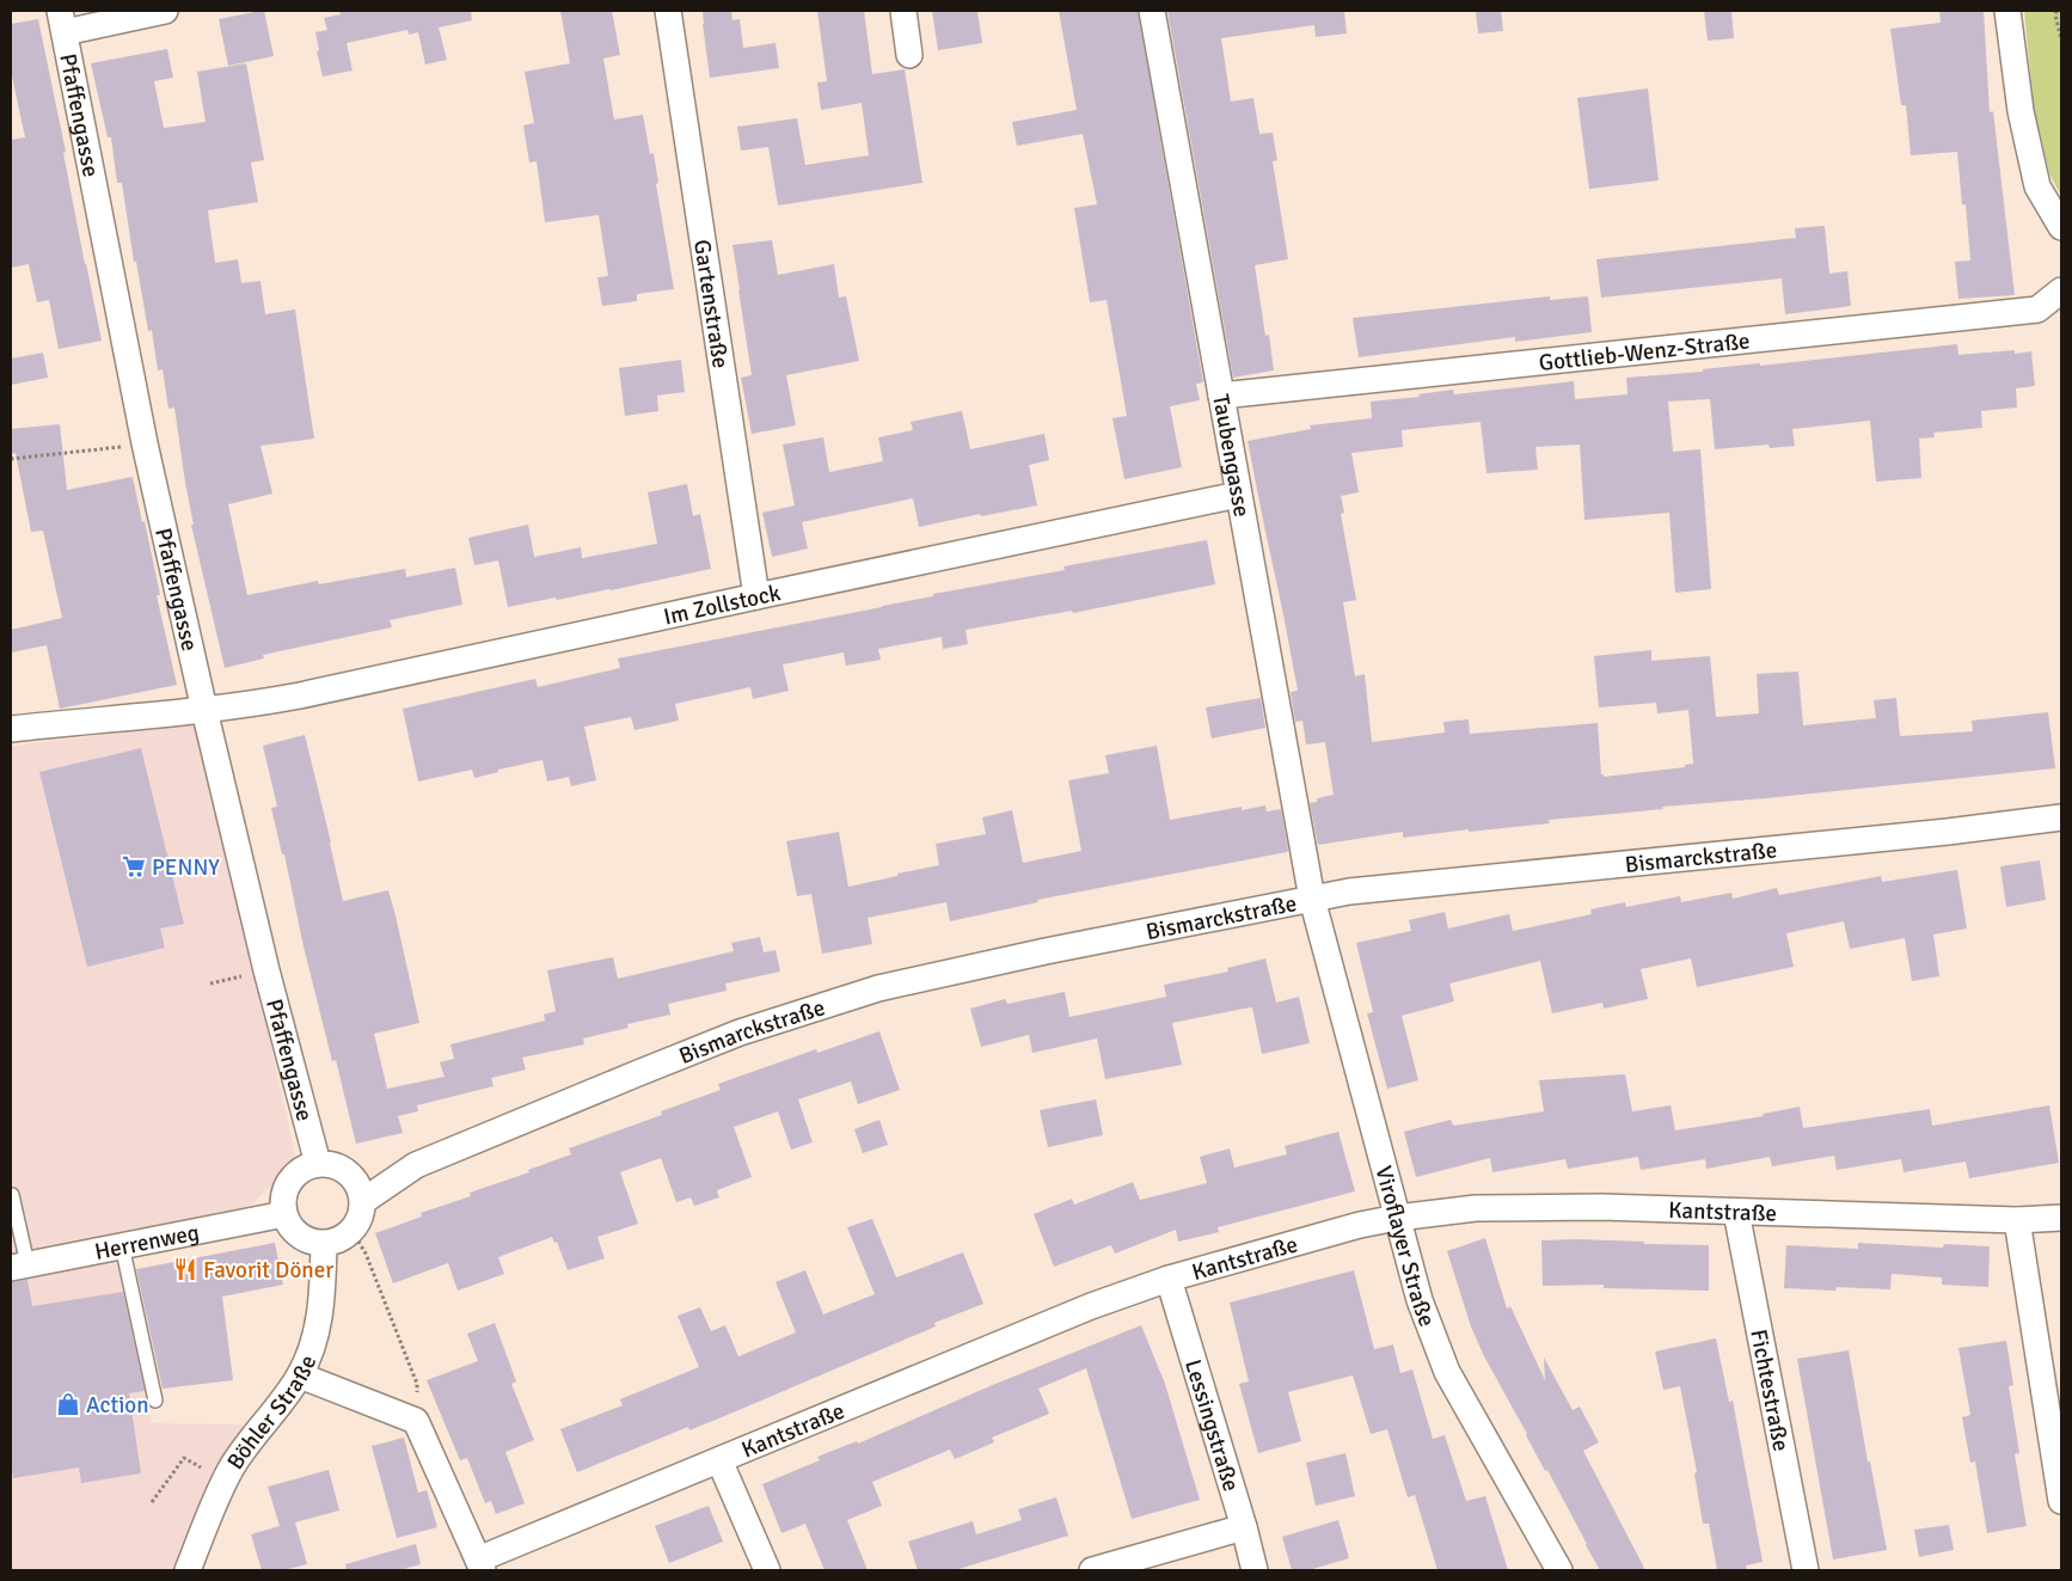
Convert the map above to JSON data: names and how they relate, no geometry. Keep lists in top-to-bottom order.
{
  "streets": {
    "street": [
      "Pfaffengasse",
      "Gartenstraße",
      "Gottlieb-Wenz-Straße",
      "Taubengasse",
      "Im Zollstock",
      "Bismarckstraße",
      "Kantstraße",
      "Herrenweg",
      "Viroflayer Straße",
      "Fichtestraße",
      "Böhler Straße",
      "Lessingstraße"
    ]
  },
  "crossings": [
    ["Pfaffengasse", "Im Zollstock"],
    ["Pfaffengasse", "Bismarckstraße"],
    ["Pfaffengasse", "Herrenweg"],
    ["Pfaffengasse", "Böhler Straße"],
    ["Gartenstraße", "Im Zollstock"],
    ["Gottlieb-Wenz-Straße", "Taubengasse"],
    ["Taubengasse", "Im Zollstock"],
    ["Taubengasse", "Bismarckstraße"],
    ["Taubengasse", "Viroflayer Straße"],
    ["Bismarckstraße", "Herrenweg"],
    ["Bismarckstraße", "Viroflayer Straße"],
    ["Bismarckstraße", "Böhler Straße"],
    ["Kantstraße", "Viroflayer Straße"],
    ["Kantstraße", "Fichtestraße"],
    ["Kantstraße", "Lessingstraße"],
    ["Herrenweg", "Böhler Straße"]
  ],
  "places": {
    "supermarket": ["PENNY"],
    "restaurant": ["Favorit Döner"],
    "shop": ["Action"]
  }
}
